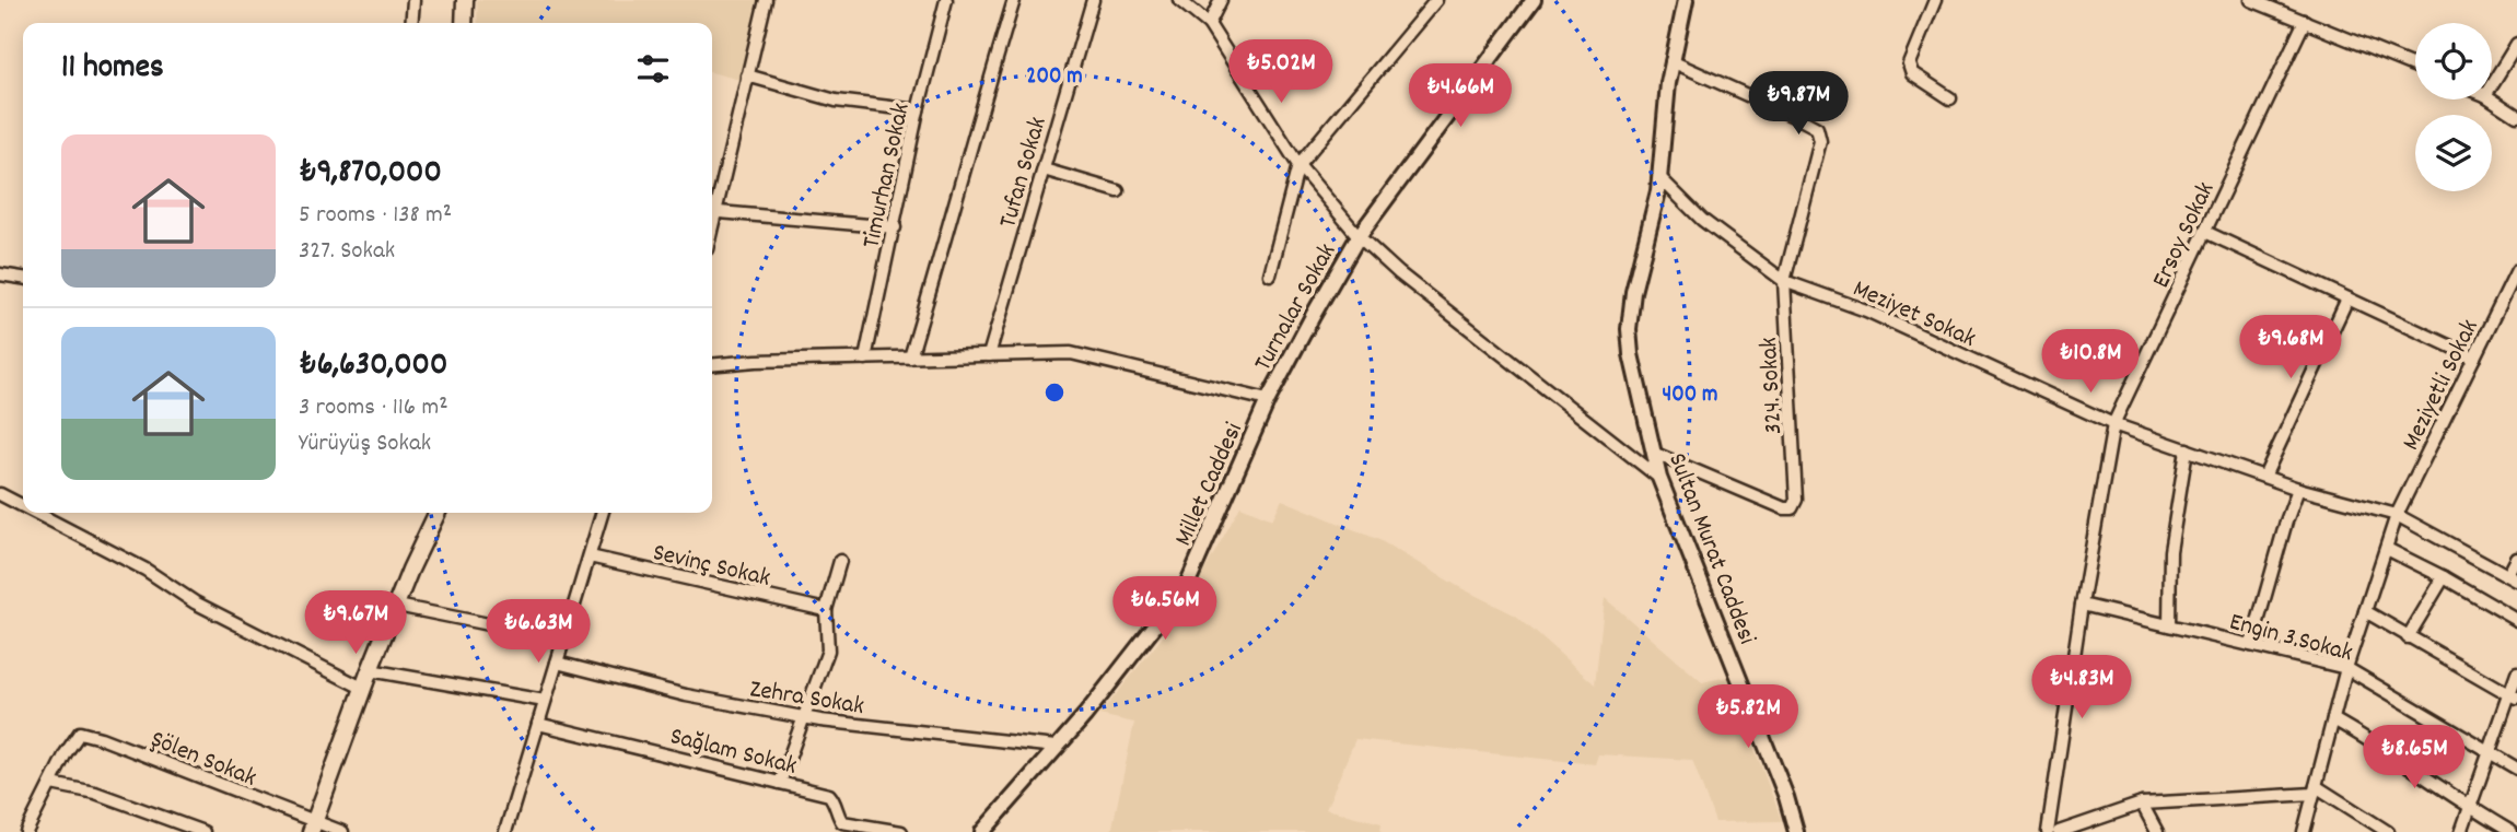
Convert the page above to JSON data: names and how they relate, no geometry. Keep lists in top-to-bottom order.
{
  "streets": {
    "street": [
      "Tufan Sokak",
      "Timurhan Sokak",
      "Ersoy Sokak",
      "Turnalar Sokak",
      "Meziyet Sokak",
      "Meziyetli Sokak",
      "324. Sokak",
      "Millet Caddesi",
      "Sultan Murat Caddesi",
      "Sevinç Sokak",
      "Engin 3.Sokak",
      "Zehra Sokak",
      "Sağlam Sokak",
      "Şölen Sokak"
    ]
  },
  "crossings": [
    ["Ersoy Sokak", "Meziyet Sokak"],
    ["Ersoy Sokak", "Engin 3.Sokak"],
    ["Turnalar Sokak", "Millet Caddesi"],
    ["Meziyet Sokak", "Meziyetli Sokak"],
    ["Meziyet Sokak", "324. Sokak"],
    ["Meziyet Sokak", "Sultan Murat Caddesi"],
    ["Meziyetli Sokak", "Engin 3.Sokak"],
    ["324. Sokak", "Sultan Murat Caddesi"],
    ["Millet Caddesi", "Zehra Sokak"]
  ],
  "page": {
    "heading": "11 homes",
    "price": [
      "₺5.02M",
      "₺4.66M",
      "₺9.87M",
      "₺9.68M",
      "₺10.8M",
      "₺6.56M",
      "₺9.67M",
      "₺6.63M",
      "₺4.83M",
      "₺5.82M",
      "₺8.65M"
    ],
    "list": [
      {
        "name": "₺9,870,000",
        "note": "5 rooms · 138 m² · 327. Sokak"
      },
      {
        "name": "₺6,630,000",
        "note": "3 rooms · 116 m² · Yürüyüş Sokak"
      }
    ]
  },
  "rings": ["200 m", "400 m"]
}
